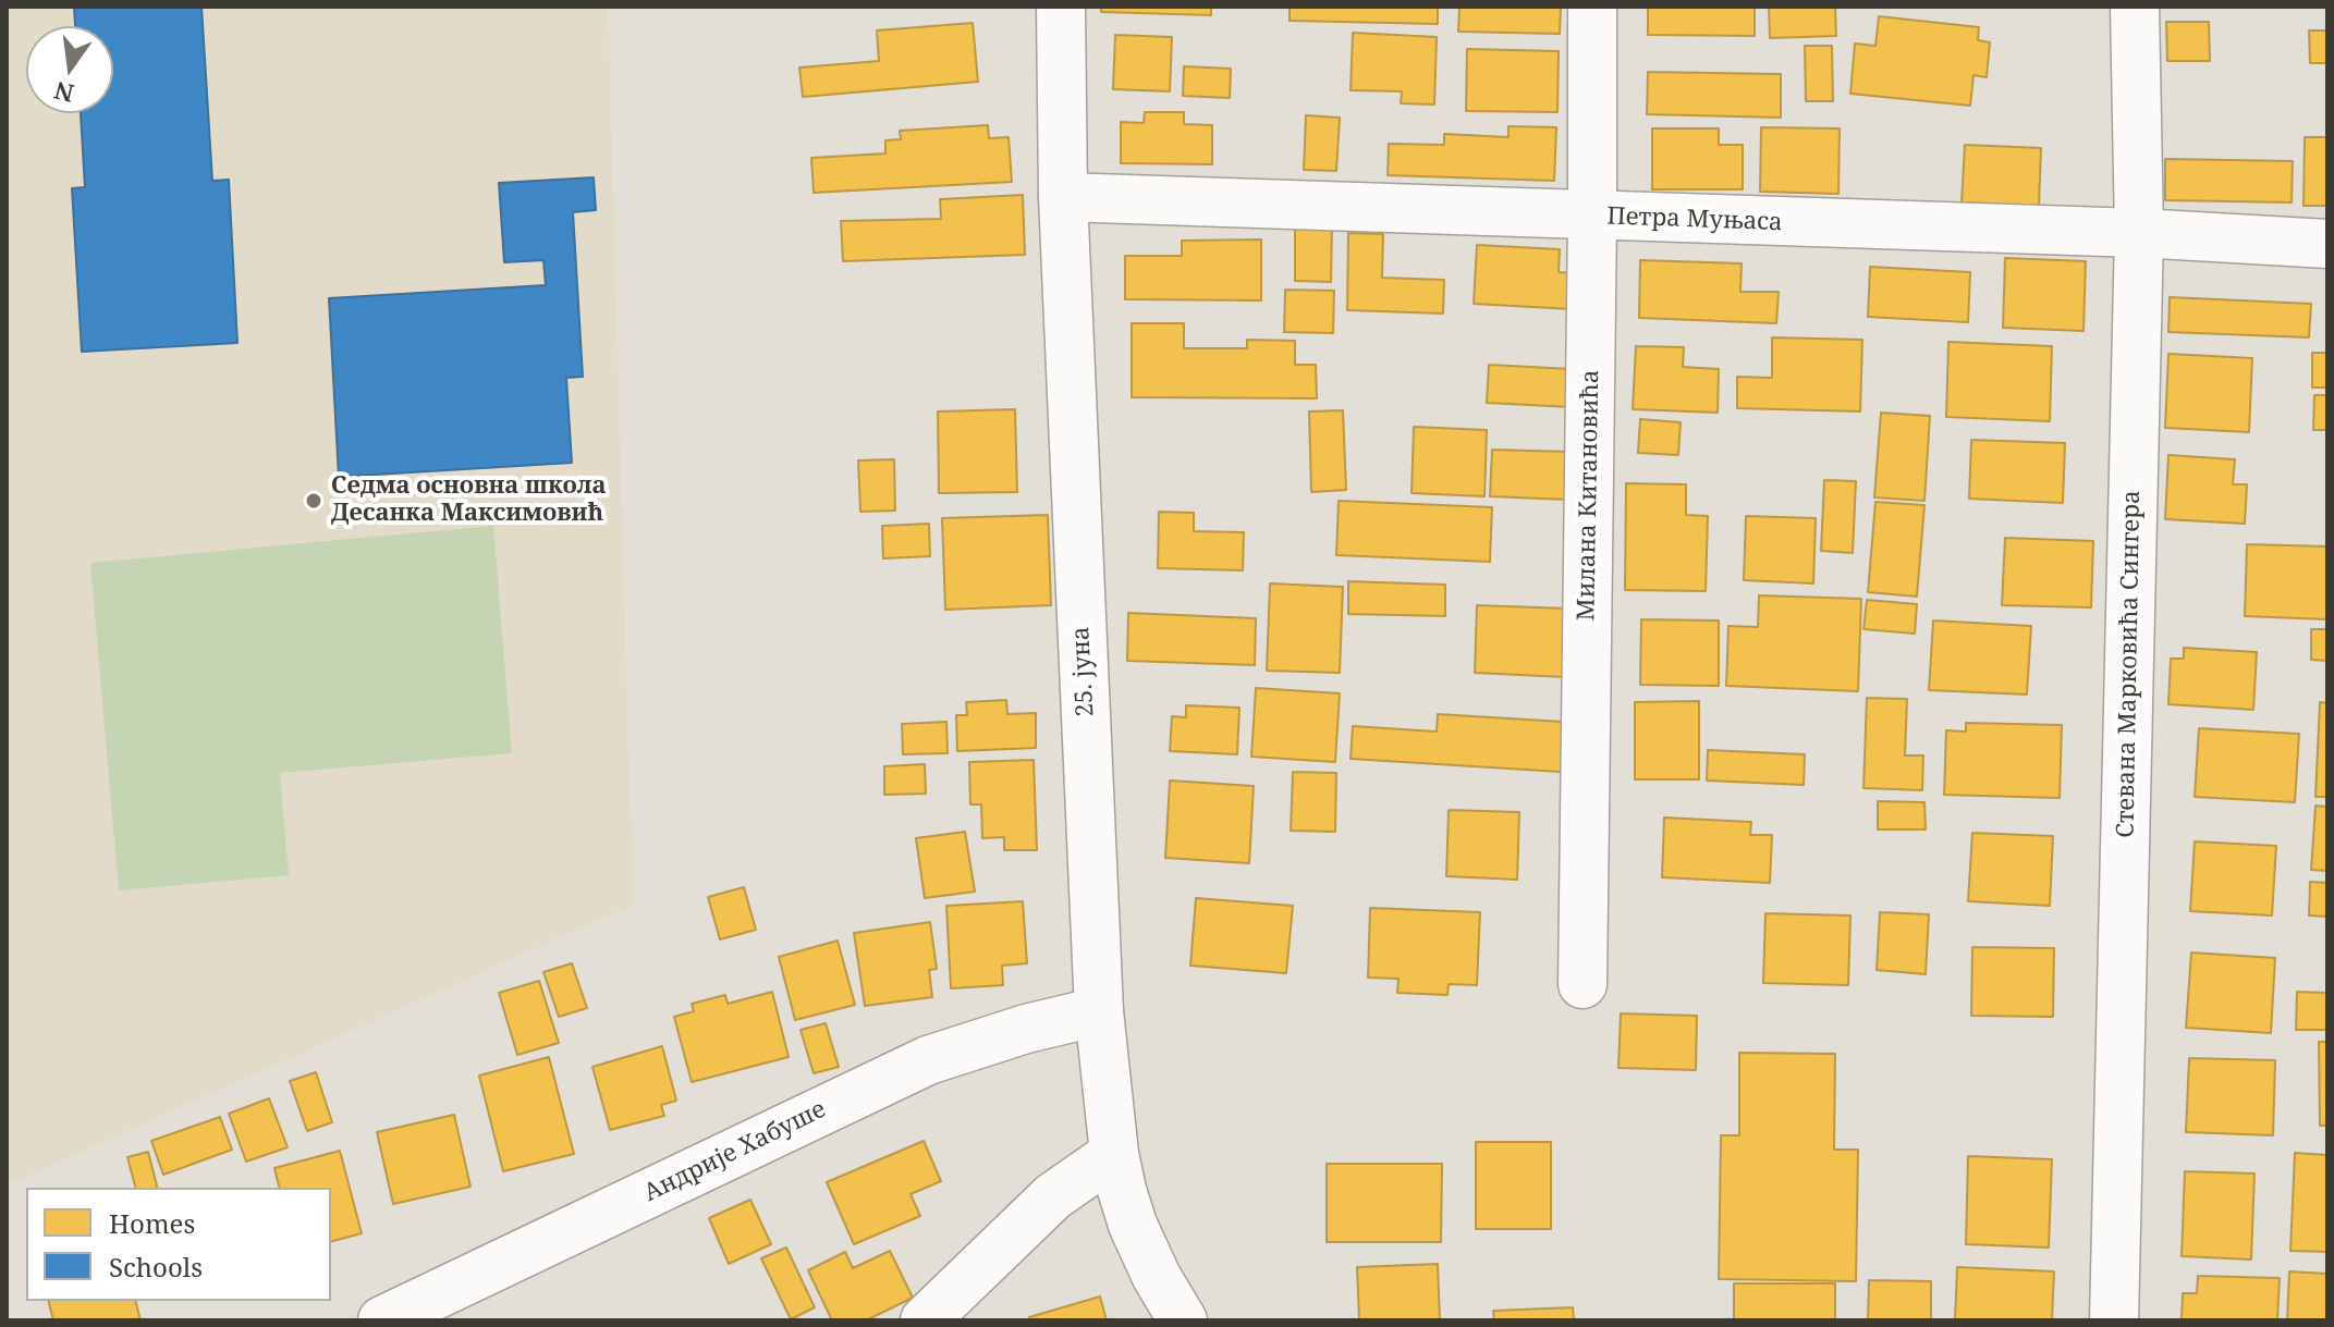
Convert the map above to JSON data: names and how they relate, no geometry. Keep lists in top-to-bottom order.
{
  "streets": {
    "street": [
      "Петра Муњаса",
      "Милана Китановића",
      "Стевана Марковића Сингера",
      "25. јуна",
      "Андрије Хабуше"
    ]
  },
  "crossings": [
    ["Петра Муњаса", "Милана Китановића"],
    ["Петра Муњаса", "Стевана Марковића Сингера"],
    ["Петра Муњаса", "25. јуна"],
    ["25. јуна", "Андрије Хабуше"]
  ],
  "places": ["Седма основна школа Десанка Максимовић"],
  "legend": ["Homes", "Schools"],
  "north": "bottom"
}
